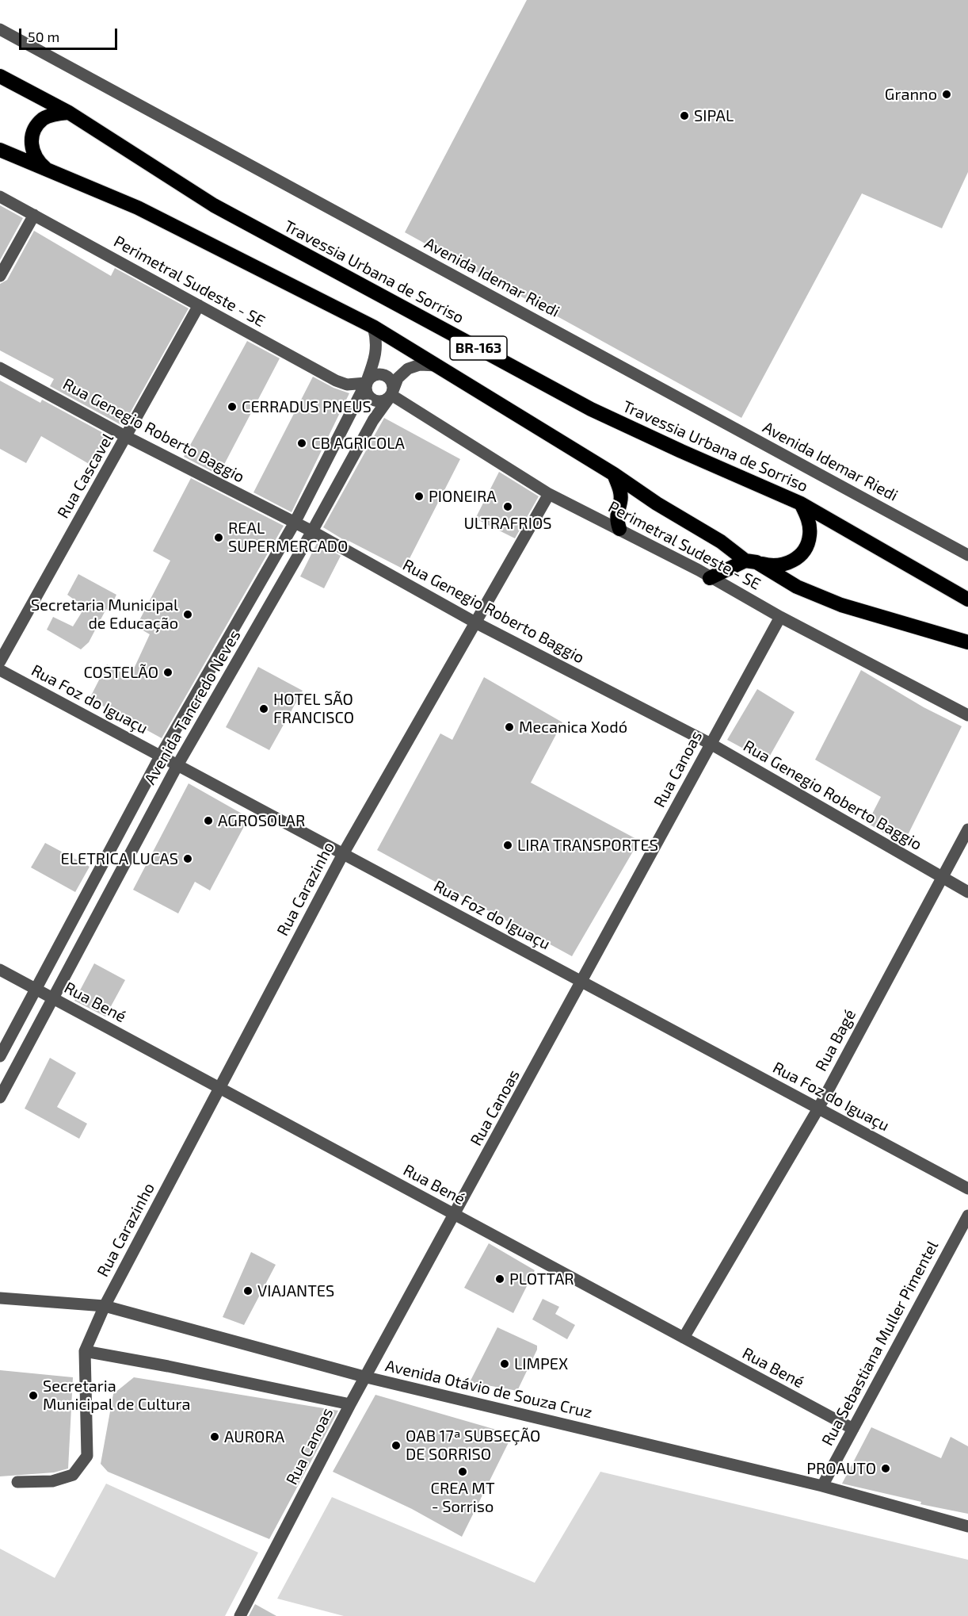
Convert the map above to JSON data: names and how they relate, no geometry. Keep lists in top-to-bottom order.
{
  "streets": {
    "highway": ["Travessia Urbana de Sorriso", "BR-163"],
    "street": [
      "Avenida Idemar Riedi",
      "Perimetral Sudeste - SE",
      "Rua Genegio Roberto Baggio",
      "Rua Cascavel",
      "Rua Foz do Iguaçu",
      "Avenida Tancredo Neves",
      "Rua Canoas",
      "Rua Carazinho",
      "Rua Bené",
      "Rua Bagé",
      "Rua Sebastiana Muller Pimentel",
      "Avenida Otávio de Souza Cruz"
    ]
  },
  "crossings": [
    ["Perimetral Sudeste - SE", "Rua Cascavel"],
    ["Perimetral Sudeste - SE", "Avenida Tancredo Neves"],
    ["Perimetral Sudeste - SE", "Rua Canoas"],
    ["Perimetral Sudeste - SE", "Rua Carazinho"],
    ["BR-163", "Avenida Tancredo Neves"],
    ["Rua Genegio Roberto Baggio", "Rua Cascavel"],
    ["Rua Genegio Roberto Baggio", "Avenida Tancredo Neves"],
    ["Rua Genegio Roberto Baggio", "Rua Canoas"],
    ["Rua Genegio Roberto Baggio", "Rua Carazinho"],
    ["Rua Genegio Roberto Baggio", "Rua Bagé"],
    ["Rua Foz do Iguaçu", "Avenida Tancredo Neves"],
    ["Rua Foz do Iguaçu", "Rua Canoas"],
    ["Rua Foz do Iguaçu", "Rua Carazinho"],
    ["Rua Foz do Iguaçu", "Rua Bagé"],
    ["Avenida Tancredo Neves", "Rua Bené"],
    ["Rua Canoas", "Rua Bené"],
    ["Rua Canoas", "Avenida Otávio de Souza Cruz"],
    ["Rua Carazinho", "Rua Bené"],
    ["Rua Carazinho", "Avenida Otávio de Souza Cruz"],
    ["Rua Bené", "Rua Bagé"],
    ["Rua Bené", "Rua Sebastiana Muller Pimentel"],
    ["Rua Sebastiana Muller Pimentel", "Avenida Otávio de Souza Cruz"]
  ],
  "places": [
    "Granno",
    "SIPAL",
    "CERRADUS PNEUS",
    "CB AGRICOLA",
    "PIONEIRA",
    "ULTRAFRIOS",
    "REAL SUPERMERCADO",
    "Secretaria Municipal de Educação",
    "COSTELÃO",
    "HOTEL SÃO FRANCISCO",
    "Mecanica Xodó",
    "AGROSOLAR",
    "LIRA TRANSPORTES",
    "ELETRICA LUCAS",
    "PLOTTAR",
    "VIAJANTES",
    "LIMPEX",
    "Secretaria Municipal de Cultura",
    "AURORA",
    "OAB 17ª SUBSEÇÃO DE SORRISO",
    "PROAUTO",
    "CREA MT - Sorriso"
  ],
  "scale_bar": "50 m"
}
